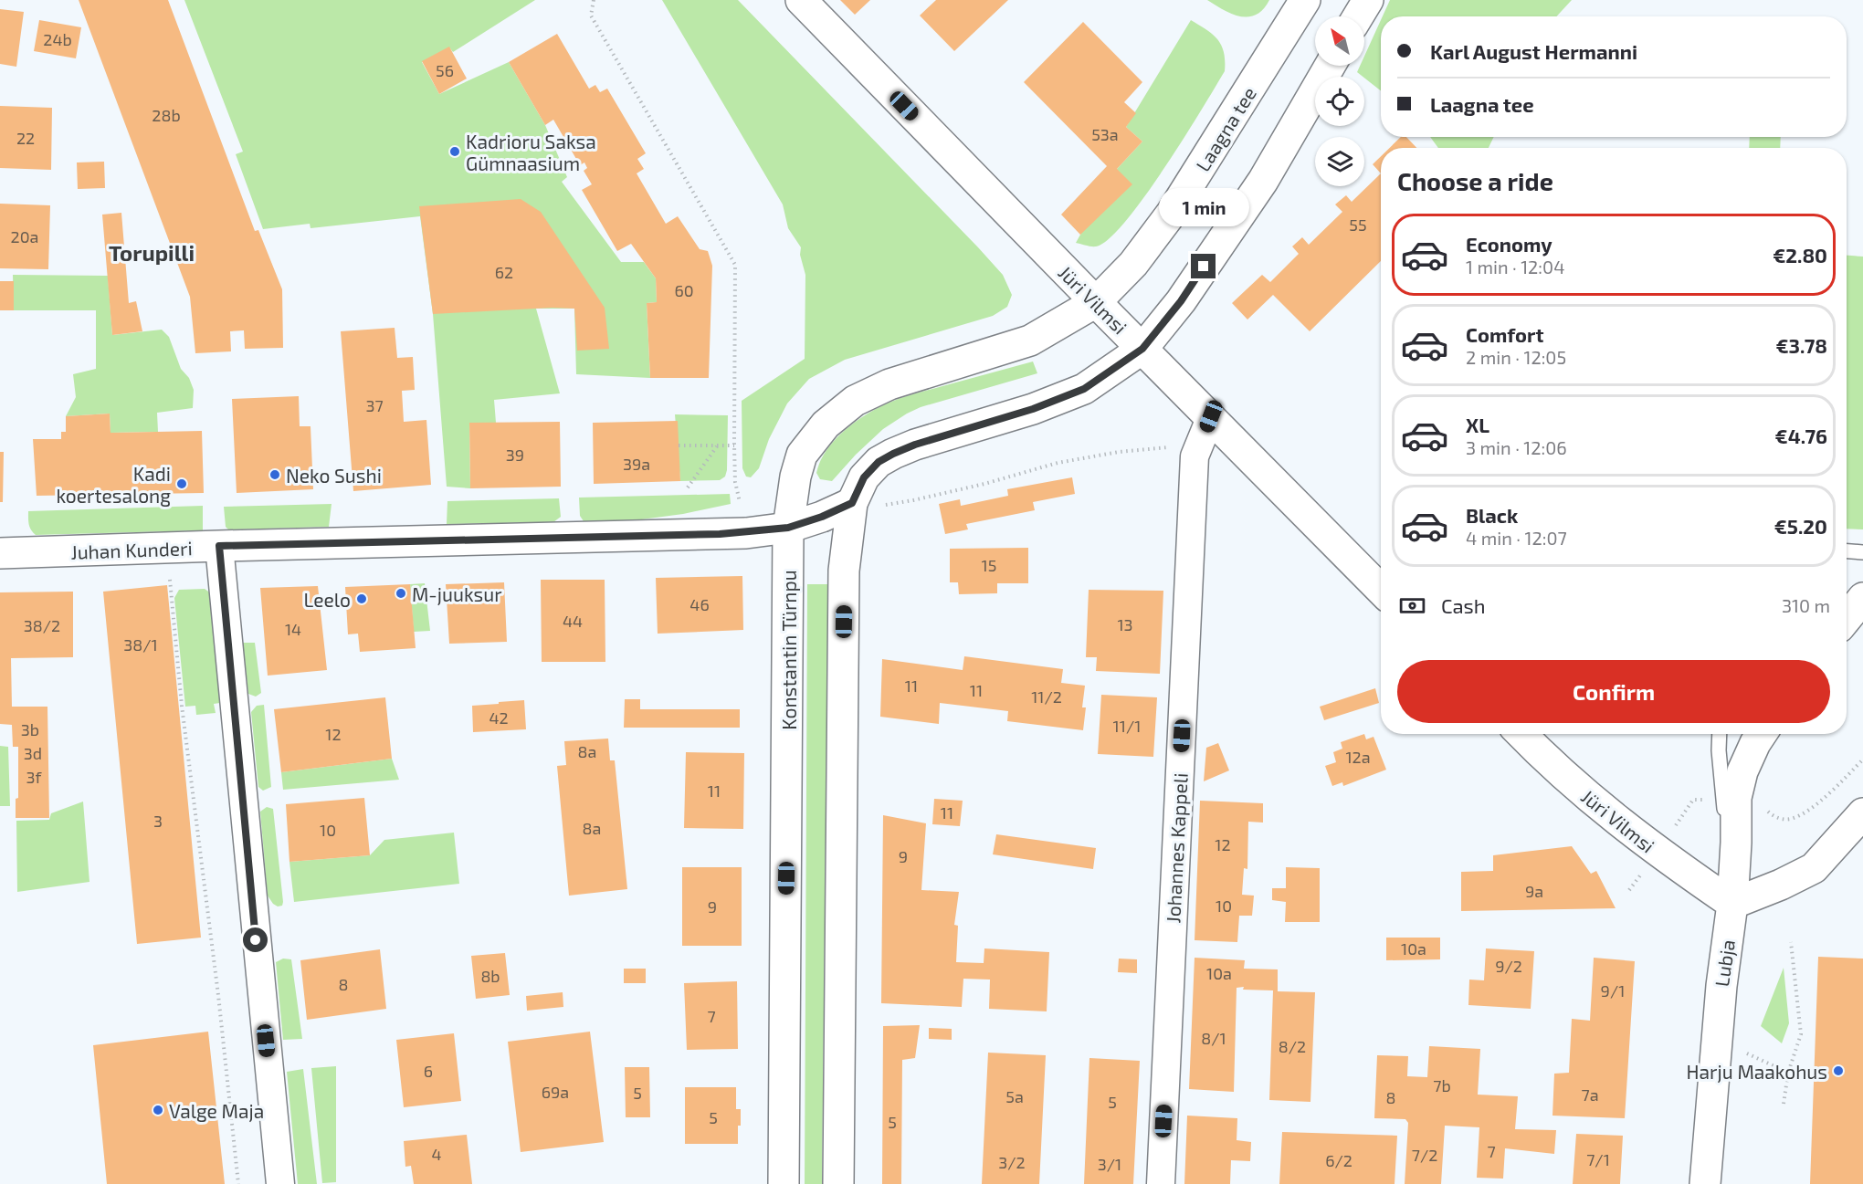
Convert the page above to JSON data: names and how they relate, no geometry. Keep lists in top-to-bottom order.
{
  "streets": {
    "main road": [
      "Laagna tee",
      "Jüri Vilmsi",
      "Juhan Kunderi",
      "Konstantin Türnpu",
      "Lubja"
    ],
    "street": ["Johannes Kappeli"]
  },
  "crossings": [
    ["Laagna tee", "Jüri Vilmsi"],
    ["Laagna tee", "Konstantin Türnpu"],
    ["Jüri Vilmsi", "Konstantin Türnpu"],
    ["Jüri Vilmsi", "Johannes Kappeli"],
    ["Jüri Vilmsi", "Lubja"],
    ["Juhan Kunderi", "Konstantin Türnpu"]
  ],
  "districts": ["Torupilli"],
  "places": [
    "Kadrioru Saksa Gümnaasium",
    "Neko Sushi",
    "Kadi koertesalong",
    "M-juuksur",
    "Leelo",
    "Harju Maakohus",
    "Valge Maja"
  ],
  "house_numbers": [
    "24b",
    "56",
    "28b",
    "53a",
    "22",
    "55",
    "20a",
    "62",
    "60",
    "37",
    "39",
    "39a",
    "15",
    "46",
    "44",
    "13",
    "38/2",
    "14",
    "38/1",
    "11",
    "11",
    "11/2",
    "42",
    "11/1",
    "3b",
    "12",
    "8a",
    "3d",
    "12a",
    "3f",
    "11",
    "11",
    "3",
    "8a",
    "10",
    "12",
    "9",
    "9a",
    "10",
    "9",
    "10a",
    "9/2",
    "10a",
    "8b",
    "8",
    "9/1",
    "7",
    "8/1",
    "8/2",
    "6",
    "7b",
    "69a",
    "5",
    "7a",
    "5a",
    "8",
    "5",
    "5",
    "5",
    "7",
    "4",
    "7/2",
    "7/1",
    "6/2",
    "3/2",
    "3/1"
  ],
  "north": "top left",
  "page": {
    "banner": ["Karl August Hermanni", "Laagna tee"],
    "heading": "Choose a ride",
    "bubble": "1 min",
    "list": [
      {
        "name": "Economy",
        "note": "1 min · 12:04",
        "value": "€2.80"
      },
      {
        "name": "Comfort",
        "note": "2 min · 12:05",
        "value": "€3.78"
      },
      {
        "name": "XL",
        "note": "3 min · 12:06",
        "value": "€4.76"
      },
      {
        "name": "Black",
        "note": "4 min · 12:07",
        "value": "€5.20"
      }
    ],
    "pay": ["Cash", "310 m"],
    "buttons": "Confirm"
  }
}
